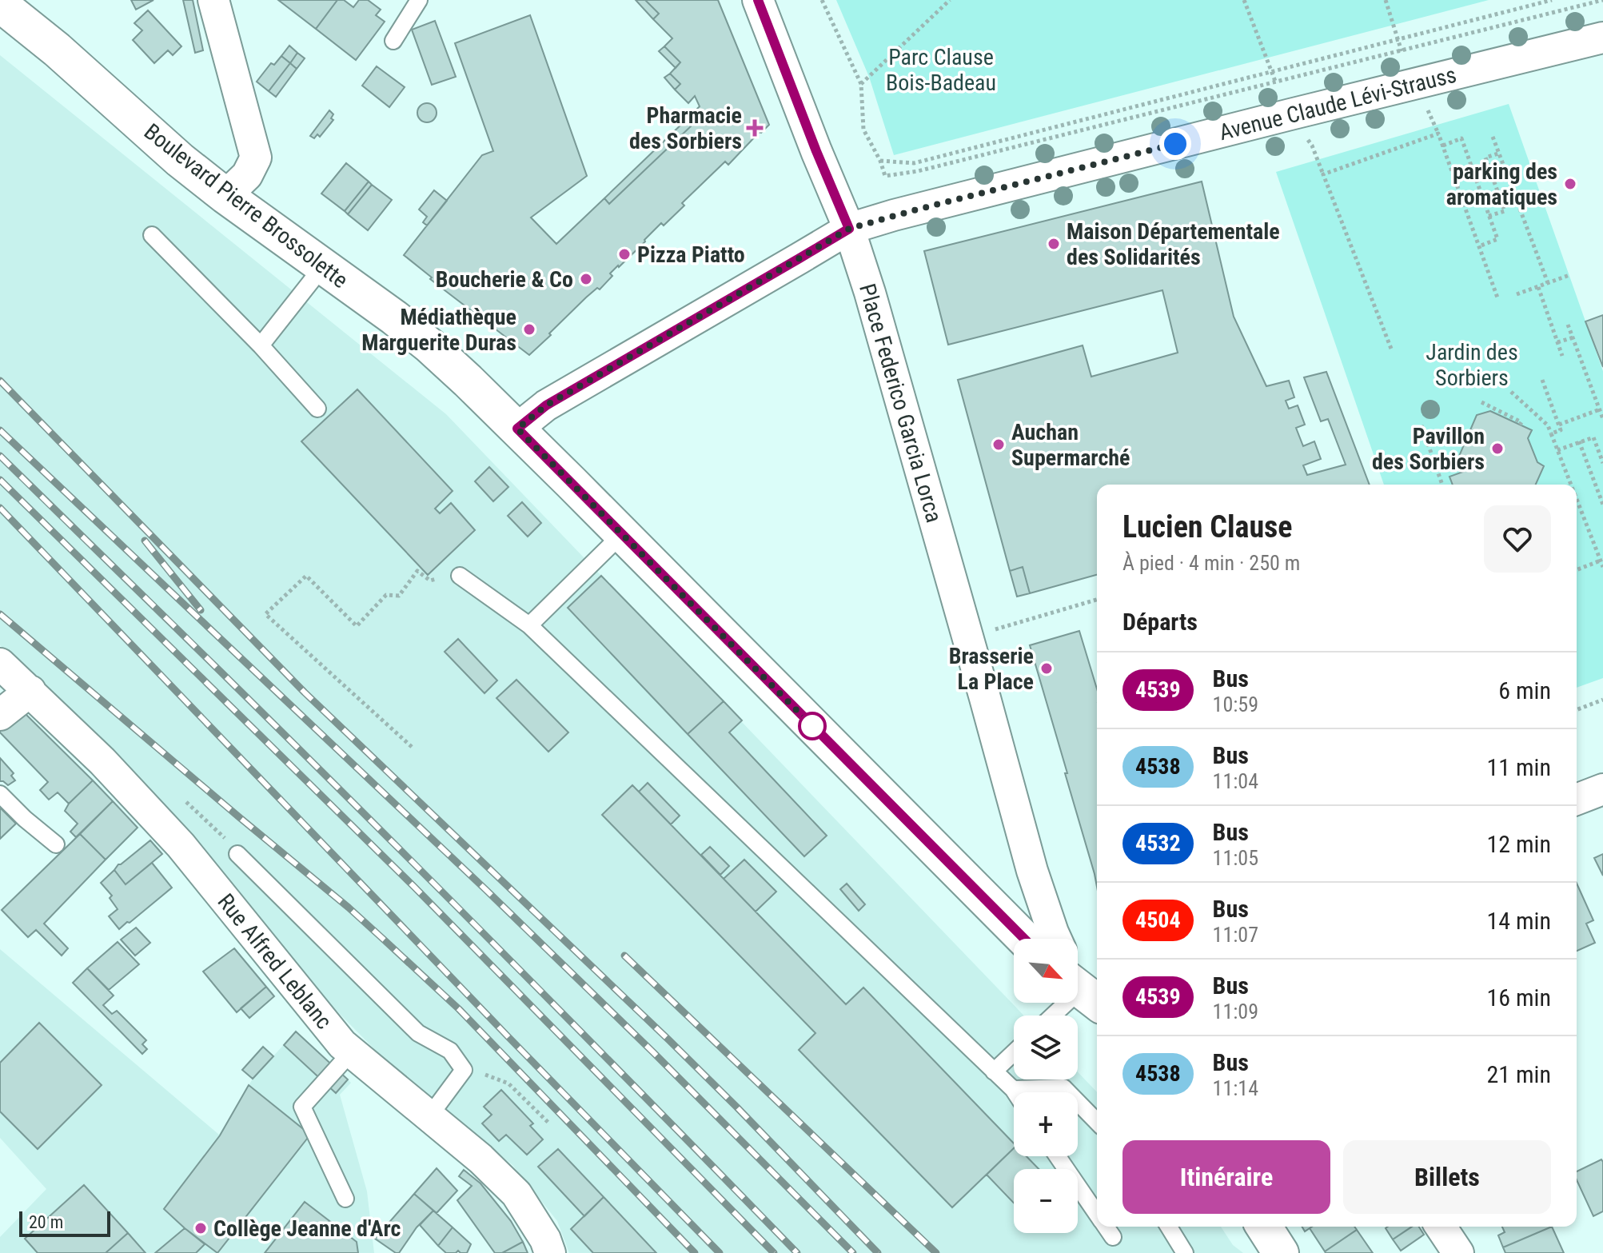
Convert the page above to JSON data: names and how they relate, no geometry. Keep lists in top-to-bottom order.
{
  "streets": {
    "main road": ["Boulevard Pierre Brossolette"],
    "street": ["Avenue Claude Lévi-Strauss", "Place Federico Garcia Lorca", "Rue Alfred Leblanc"]
  },
  "crossings": [
    ["Avenue Claude Lévi-Strauss", "Place Federico Garcia Lorca"]
  ],
  "parks": ["Parc Clause Bois-Badeau", "Jardin des Sorbiers"],
  "places": {
    "health": ["Pharmacie des Sorbiers"],
    "other": [
      "parking des aromatiques",
      "Maison Départementale des Solidarités",
      "Pizza Piatto",
      "Boucherie & Co",
      "Médiathèque Marguerite Duras",
      "Auchan Supermarché",
      "Pavillon des Sorbiers",
      "Brasserie La Place",
      "Collège Jeanne d'Arc"
    ]
  },
  "lines": ["bus line 4539"],
  "scale_bar": "20 m",
  "north": "bottom right",
  "page": {
    "heading": [
      ["Lucien Clause", "À pied · 4 min · 250 m"],
      "Départs"
    ],
    "list": [
      {
        "mark": "4539",
        "name": "Bus",
        "note": "10:59",
        "value": "6 min"
      },
      {
        "mark": "4538",
        "name": "Bus",
        "note": "11:04",
        "value": "11 min"
      },
      {
        "mark": "4532",
        "name": "Bus",
        "note": "11:05",
        "value": "12 min"
      },
      {
        "mark": "4504",
        "name": "Bus",
        "note": "11:07",
        "value": "14 min"
      },
      {
        "mark": "4539",
        "name": "Bus",
        "note": "11:09",
        "value": "16 min"
      },
      {
        "mark": "4538",
        "name": "Bus",
        "note": "11:14",
        "value": "21 min"
      }
    ],
    "map_buttons": ["+", "−"],
    "buttons": ["Itinéraire", "Billets"],
    "scale": "20 m"
  }
}
